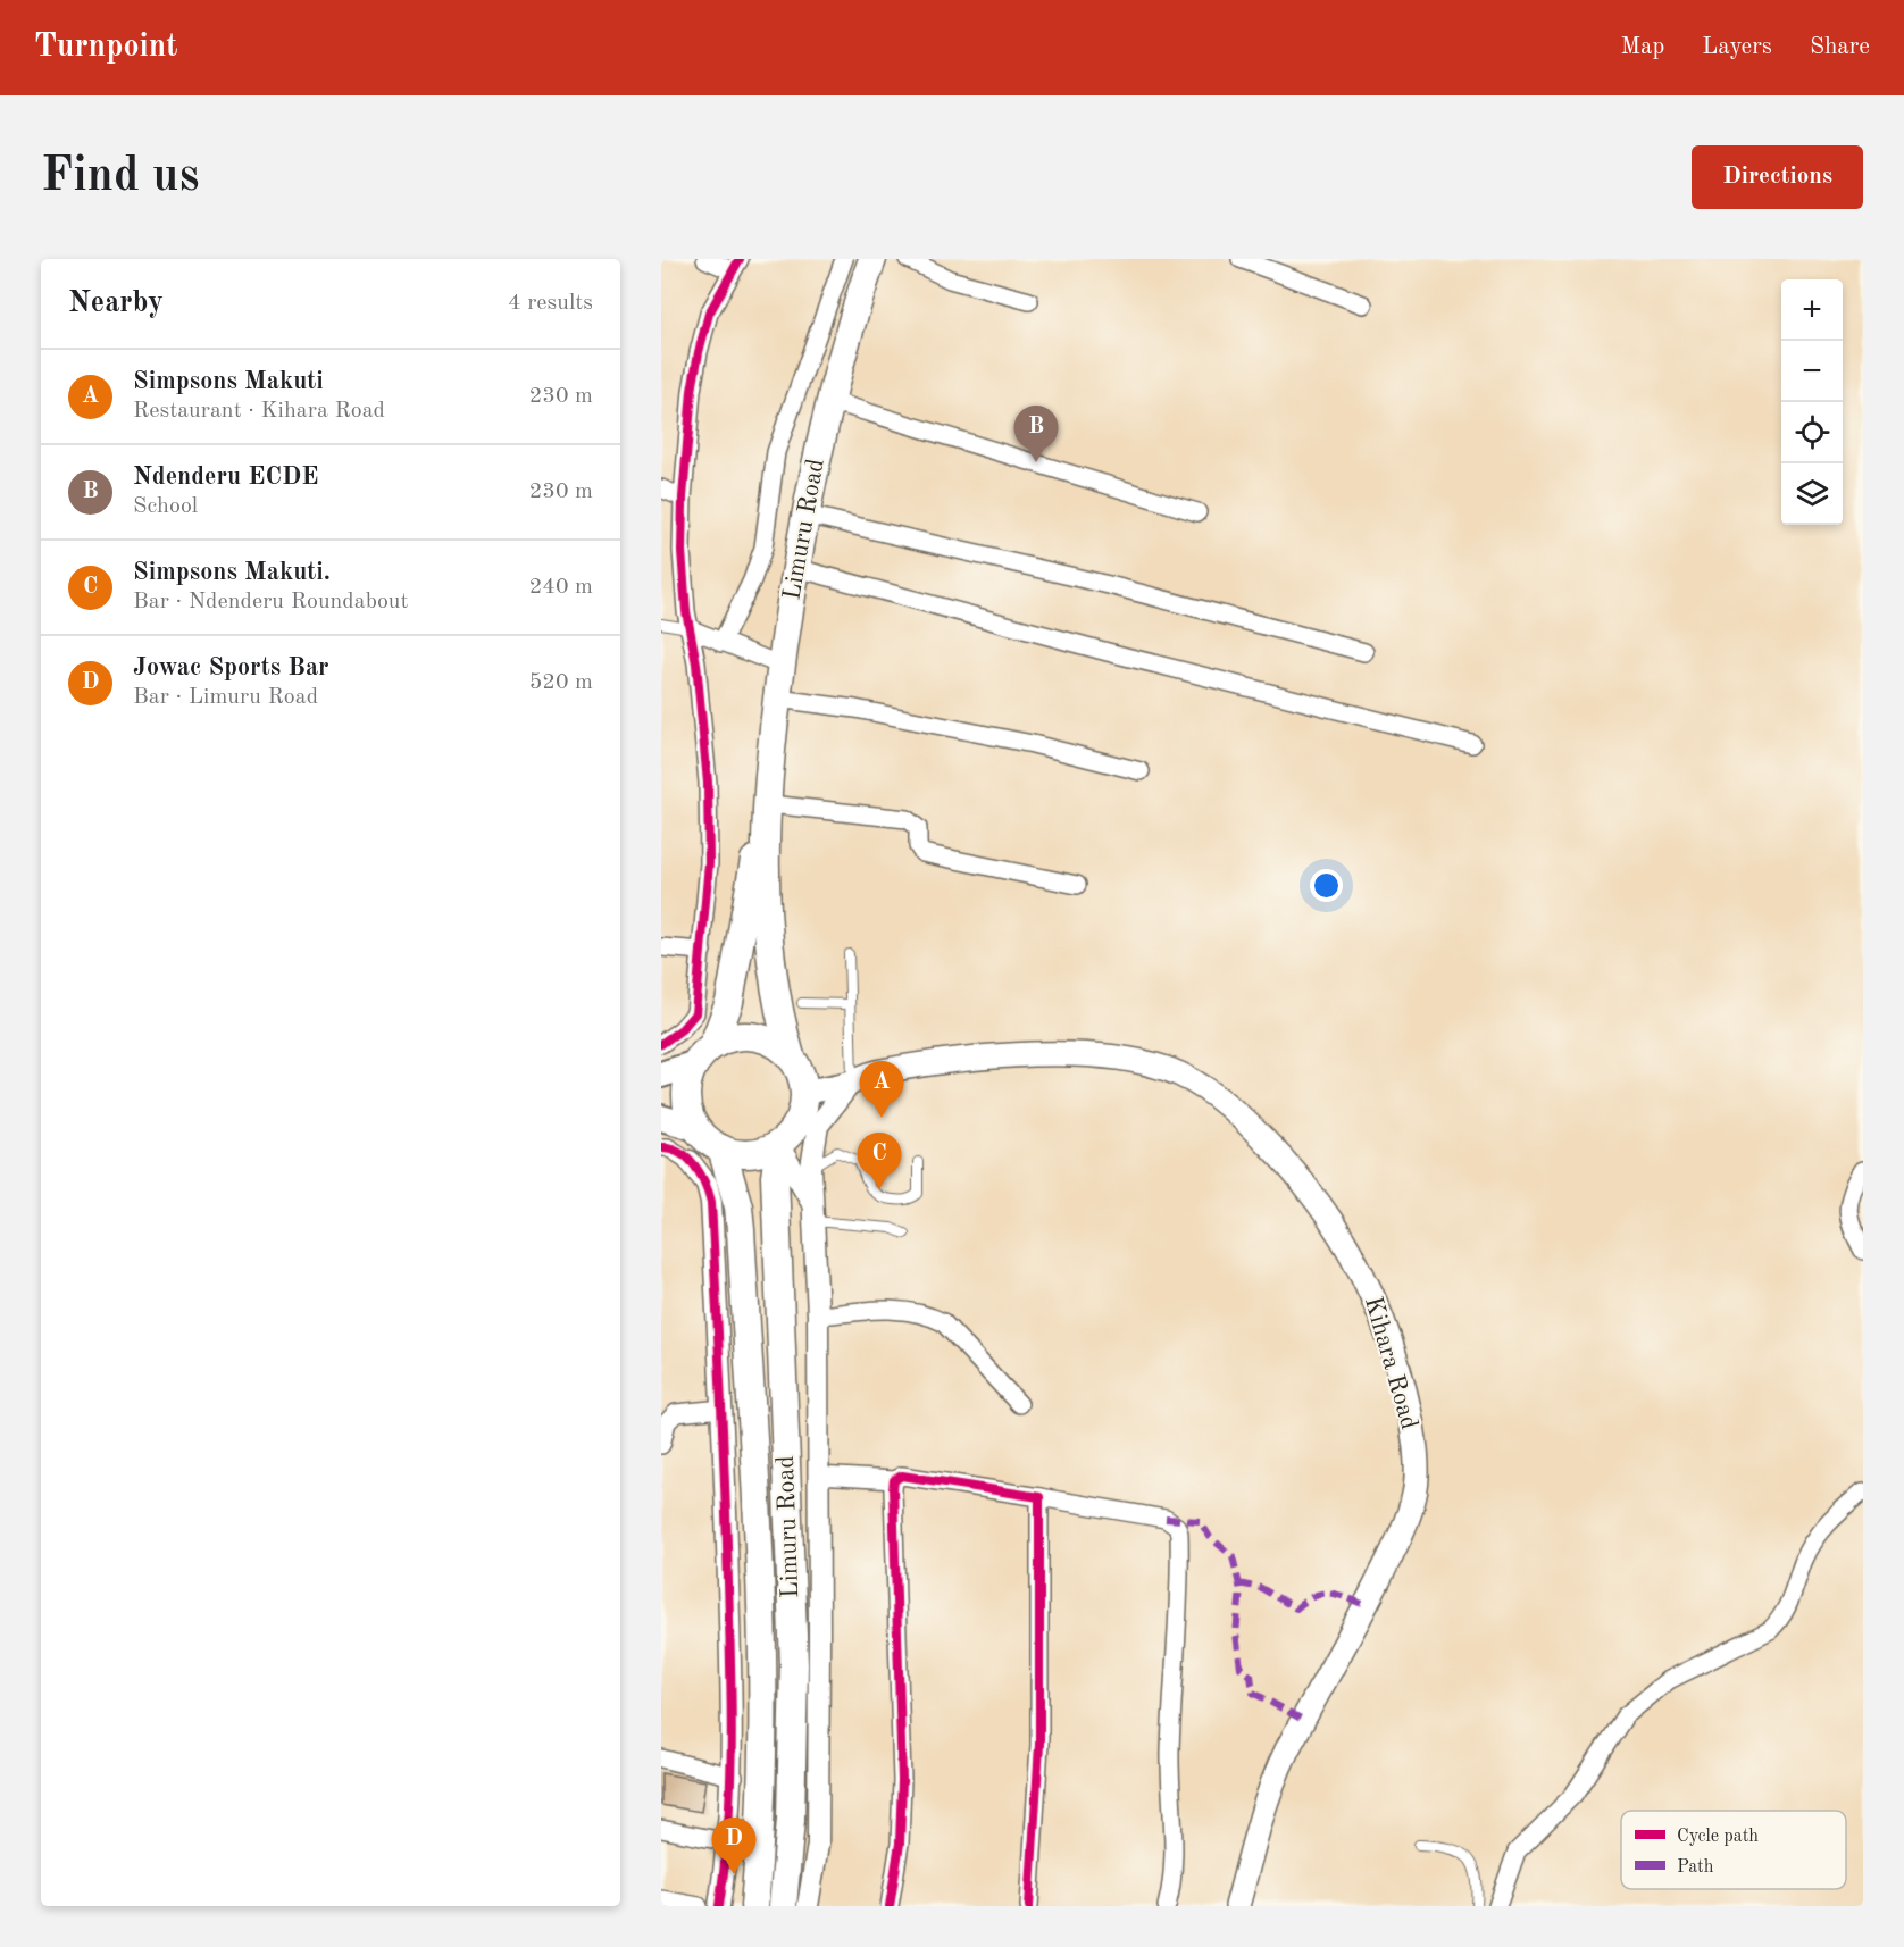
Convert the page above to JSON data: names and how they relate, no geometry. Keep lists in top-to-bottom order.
{
  "streets": {
    "highway": ["Limuru Road"],
    "main road": ["Kihara Road"]
  },
  "crossings": [
    ["Limuru Road", "Kihara Road"]
  ],
  "legend": ["Cycle path", "Path"],
  "page": {
    "header": "Turnpoint",
    "nav": ["Map", "Layers", "Share"],
    "buttons": "Directions",
    "title": "Find us",
    "heading": ["Nearby", "4 results"],
    "map_buttons": ["+", "−"],
    "list": [
      {
        "mark": "A",
        "name": "Simpsons Makuti",
        "note": "Restaurant · Kihara Road",
        "value": "230 m"
      },
      {
        "mark": "B",
        "name": "Ndenderu ECDE",
        "note": "School",
        "value": "230 m"
      },
      {
        "mark": "C",
        "name": "Simpsons Makuti.",
        "note": "Bar · Ndenderu Roundabout",
        "value": "240 m"
      },
      {
        "mark": "D",
        "name": "Jowac Sports Bar",
        "note": "Bar · Limuru Road",
        "value": "520 m"
      }
    ],
    "pins": [
      "B",
      "A",
      "C",
      "D"
    ]
  }
}
